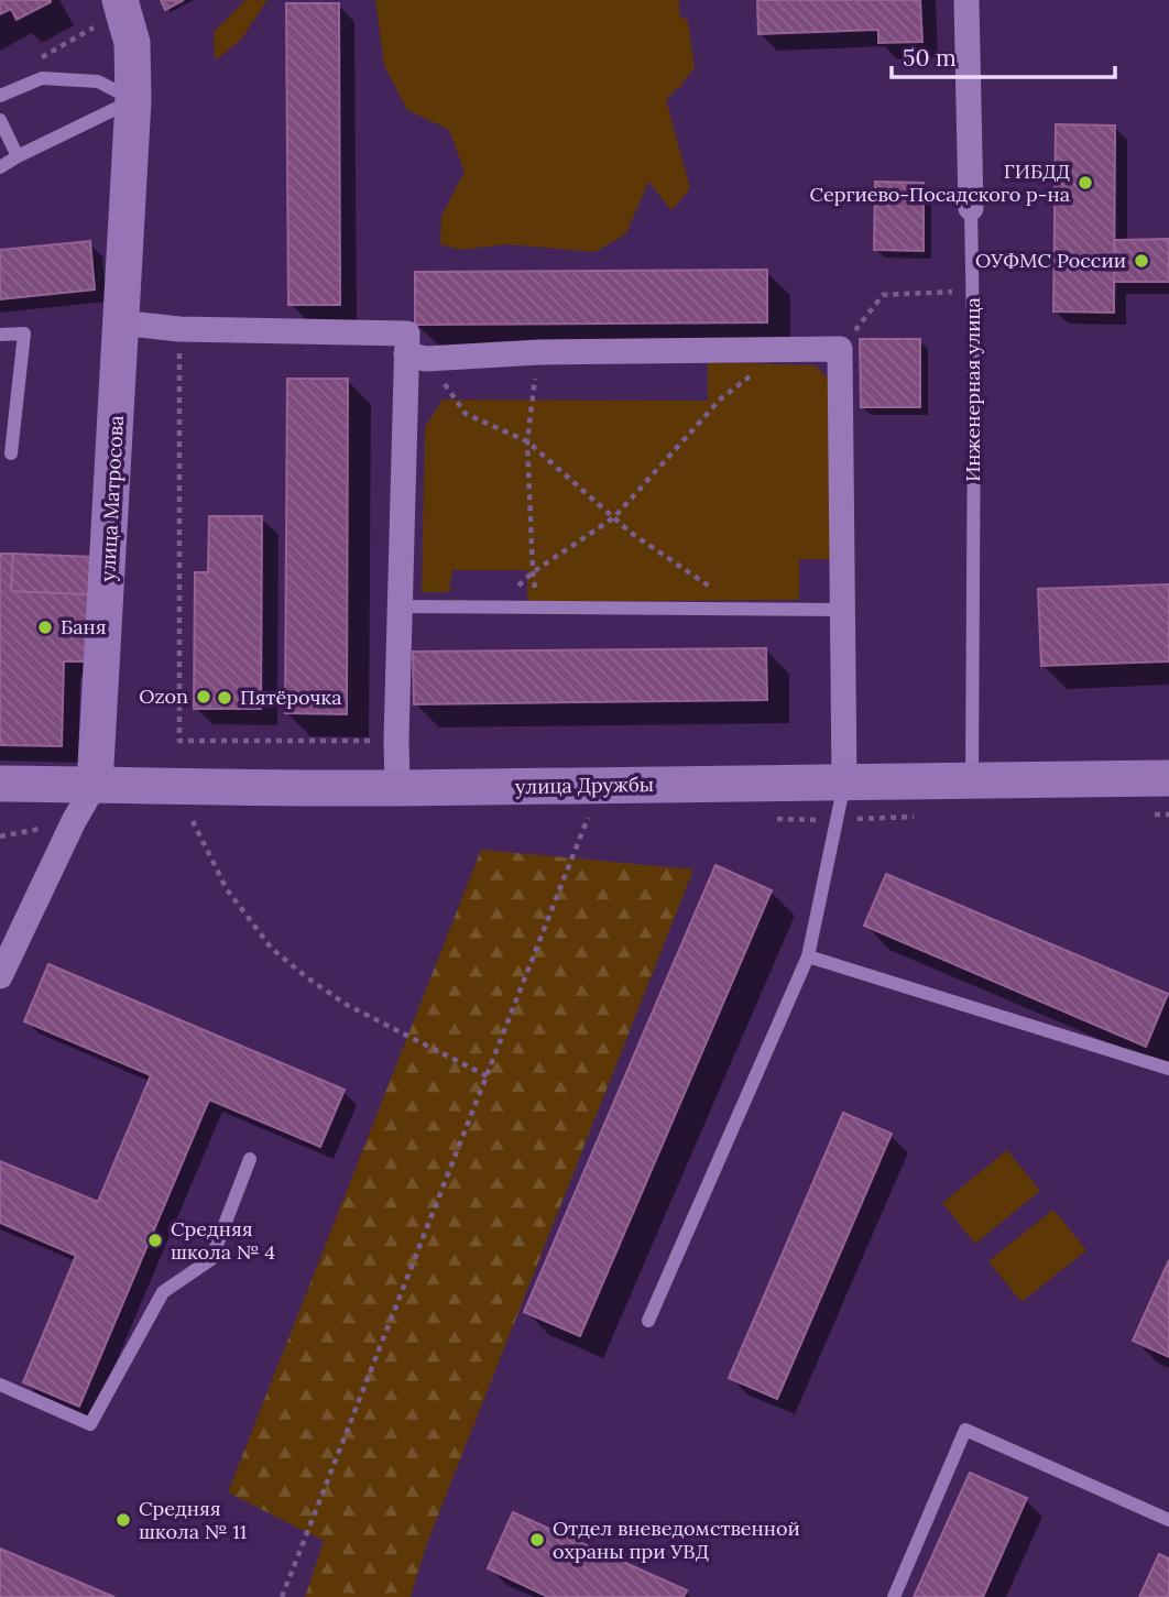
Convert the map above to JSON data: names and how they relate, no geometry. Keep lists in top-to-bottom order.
{
  "streets": {
    "street": ["Инженерная улица", "улица Матросова", "улица Дружбы"]
  },
  "crossings": [
    ["Инженерная улица", "улица Дружбы"],
    ["улица Матросова", "улица Дружбы"]
  ],
  "places": [
    "ГИБДД Сергиево-Посадского р-на",
    "ОУФМС России",
    "Баня",
    "Ozon",
    "Пятёрочка",
    "Средняя школа № 4",
    "Средняя школа № 11",
    "Отдел вневедомственной охраны при УВД"
  ],
  "scale_bar": "50 m"
}
